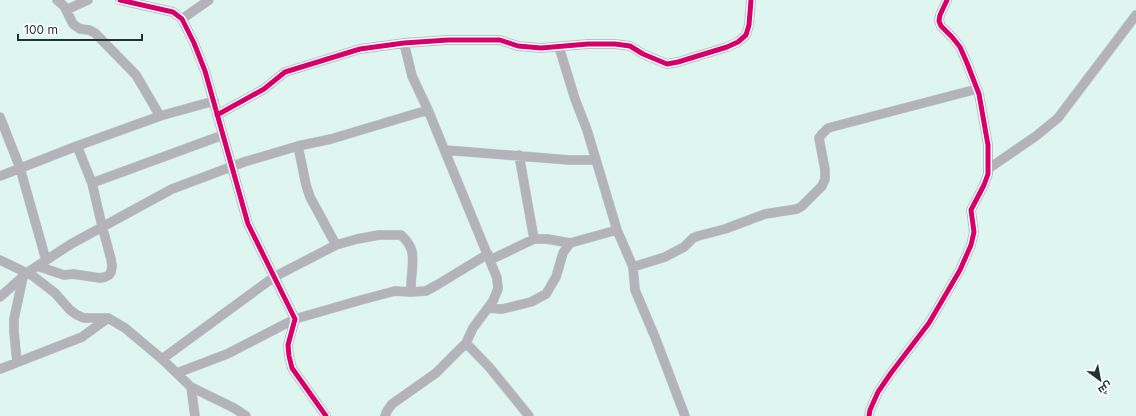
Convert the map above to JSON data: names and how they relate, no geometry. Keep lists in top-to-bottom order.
{
  "scale_bar": "100 m",
  "north": "bottom right"
}
